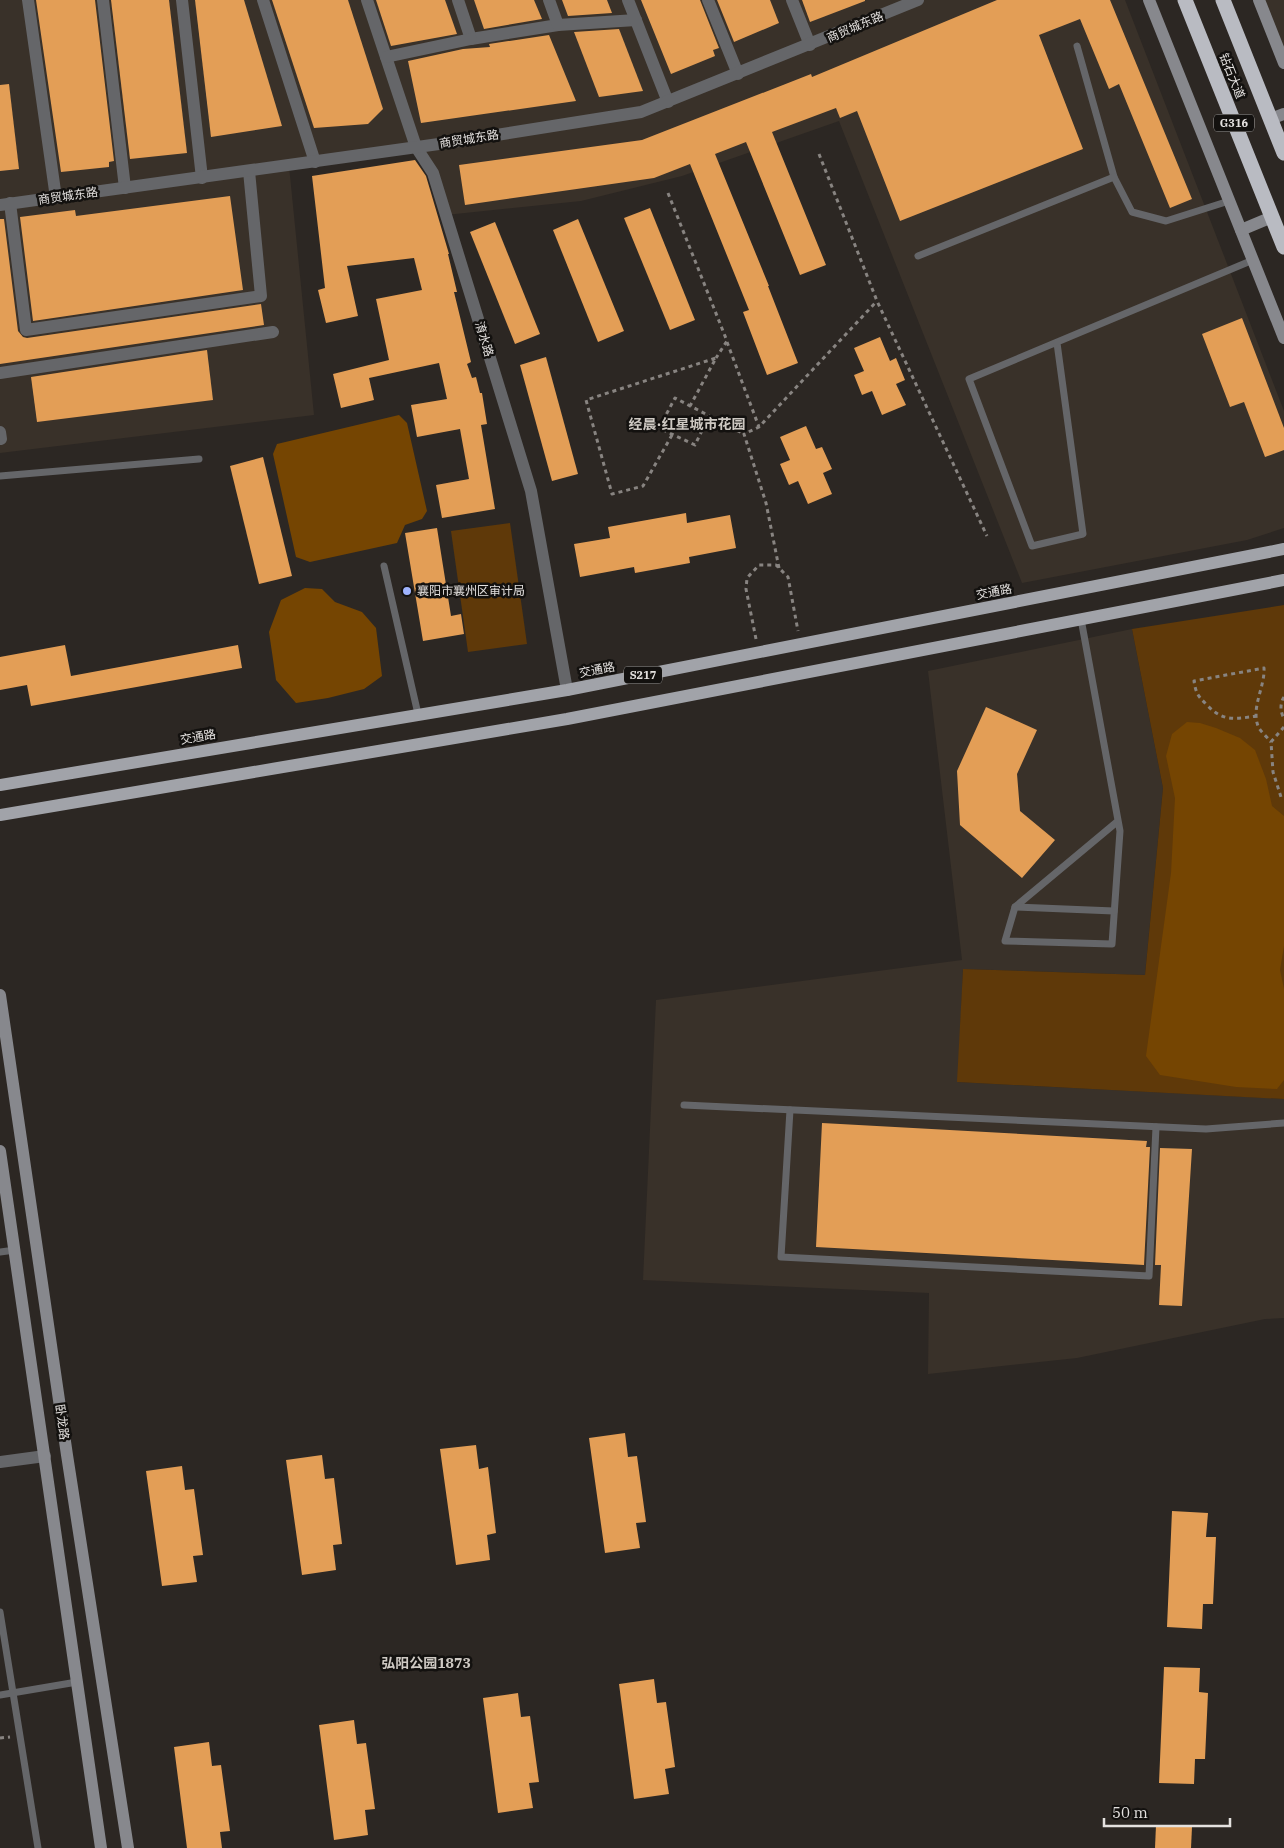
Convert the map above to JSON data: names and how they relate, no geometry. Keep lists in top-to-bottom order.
{
  "streets": {
    "highway": ["钻石大道", "G316"],
    "main road": ["交通路", "S217", "卧龙路"],
    "street": ["商贸城东路", "淯水路"]
  },
  "crossings": [
    ["商贸城东路", "淯水路"],
    ["淯水路", "交通路"]
  ],
  "districts": ["经晨·红星城市花园", "弘阳公园1873"],
  "places": ["襄阳市襄州区审计局"],
  "scale_bar": "50 m"
}
